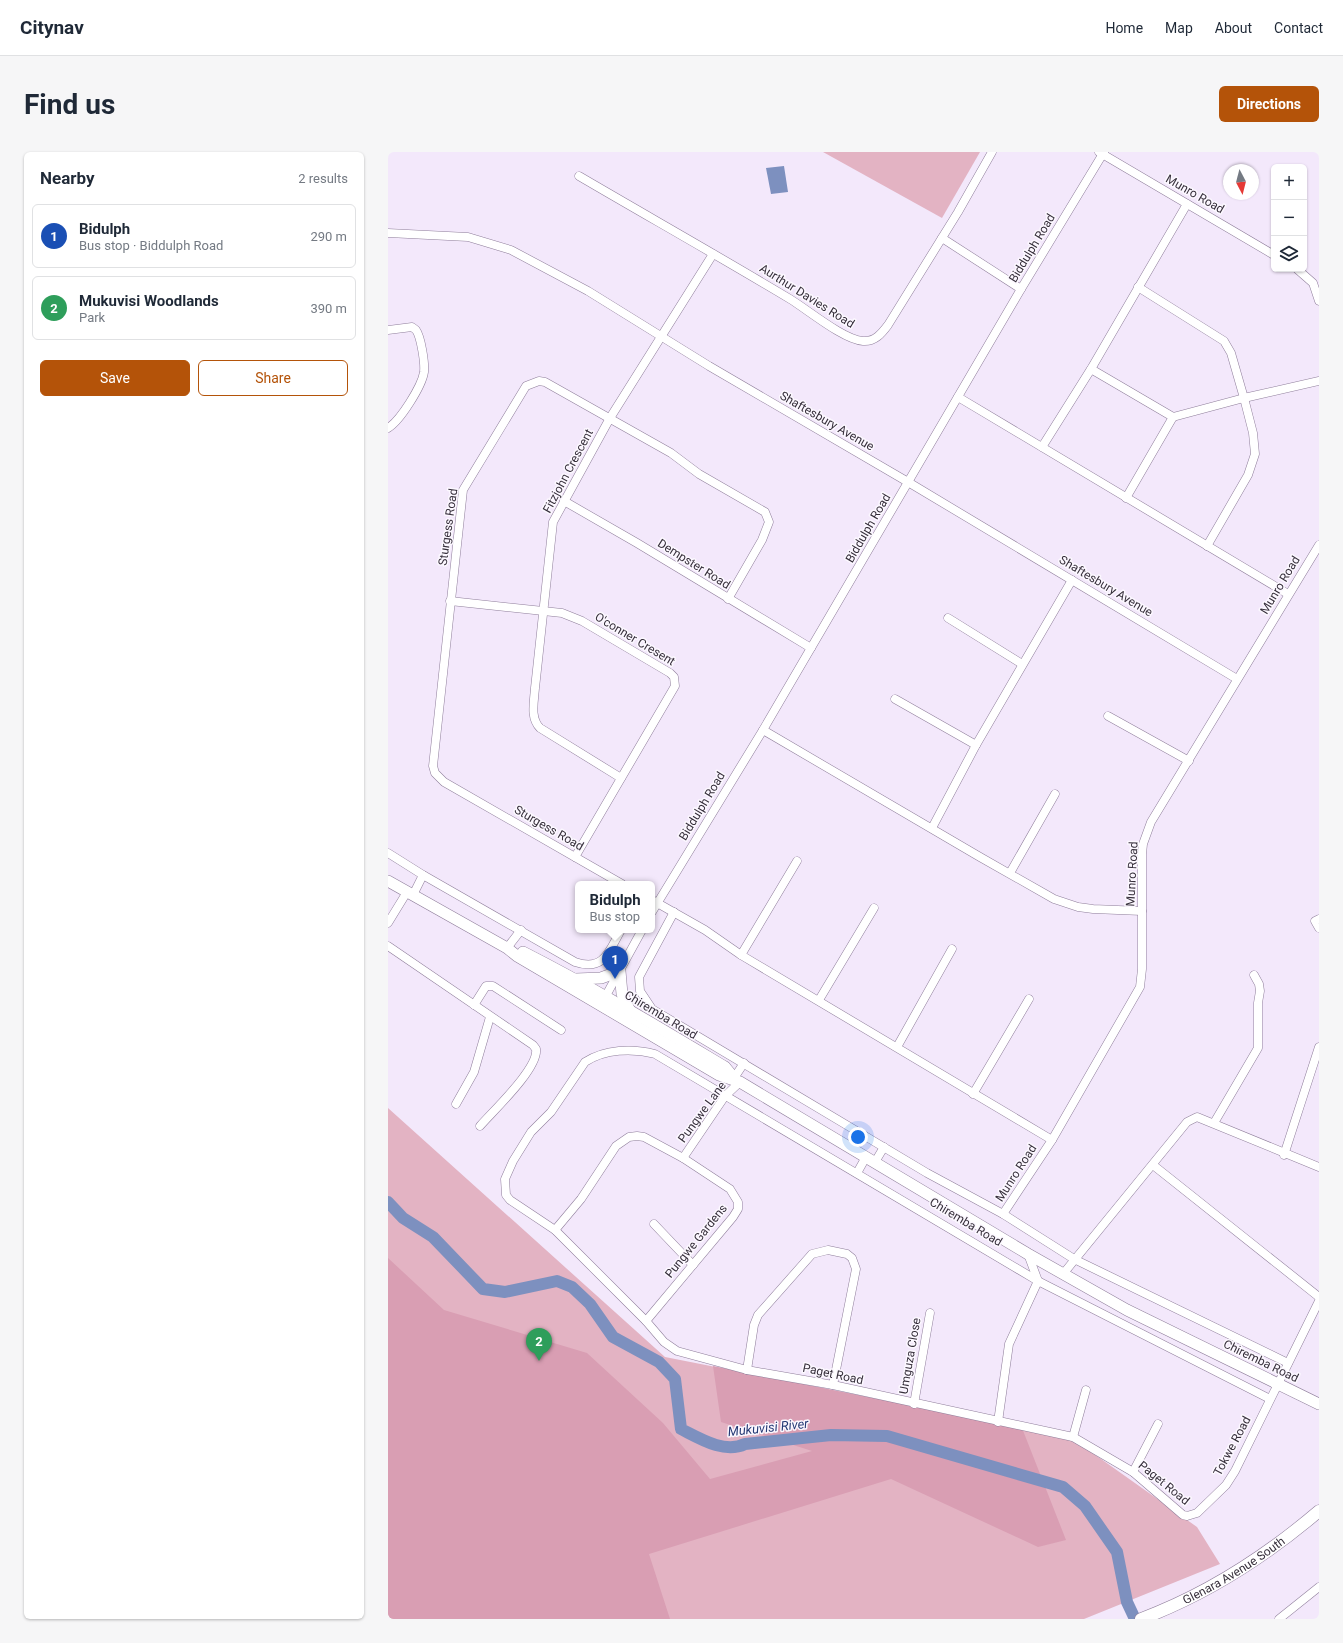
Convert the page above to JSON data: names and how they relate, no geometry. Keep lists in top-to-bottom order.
{
  "streets": {
    "main road": ["Chiremba Road", "Glenara Avenue South"],
    "street": [
      "Munro Road",
      "Biddulph Road",
      "Aurthur Davies Road",
      "Shaftesbury Avenue",
      "Fitzjohn Crescent",
      "Sturgess Road",
      "Dempster Road",
      "O'conner Cresent",
      "Pungwe Lane",
      "Pungwe Gardens",
      "Umguza Close",
      "Paget Road",
      "Tokwe Road"
    ]
  },
  "crossings": [
    ["Munro Road", "Biddulph Road"],
    ["Munro Road", "Shaftesbury Avenue"],
    ["Biddulph Road", "Shaftesbury Avenue"],
    ["Biddulph Road", "Dempster Road"],
    ["Aurthur Davies Road", "Fitzjohn Crescent"],
    ["Shaftesbury Avenue", "Fitzjohn Crescent"],
    ["Fitzjohn Crescent", "Sturgess Road"],
    ["Fitzjohn Crescent", "Dempster Road"],
    ["Fitzjohn Crescent", "O'conner Cresent"],
    ["Sturgess Road", "Dempster Road"],
    ["Sturgess Road", "O'conner Cresent"],
    ["Chiremba Road", "Pungwe Lane"],
    ["Chiremba Road", "Paget Road"],
    ["Chiremba Road", "Tokwe Road"],
    ["Pungwe Lane", "Pungwe Gardens"],
    ["Pungwe Gardens", "Paget Road"],
    ["Umguza Close", "Paget Road"],
    ["Paget Road", "Tokwe Road"]
  ],
  "water": ["Mukuvisi River"],
  "north": "bottom",
  "page": {
    "header": "Citynav",
    "nav": [
      "Home",
      "Map",
      "About",
      "Contact"
    ],
    "buttons": [
      "Directions",
      ["Save", "Share"]
    ],
    "title": "Find us",
    "heading": ["Nearby", "2 results"],
    "map_buttons": ["+", "−"],
    "list": [
      {
        "mark": "1",
        "name": "Bidulph",
        "note": "Bus stop · Biddulph Road",
        "value": "290 m"
      },
      {
        "mark": "2",
        "name": "Mukuvisi Woodlands",
        "note": "Park",
        "value": "390 m"
      }
    ],
    "popup": ["Bidulph", "Bus stop"],
    "pins": ["1", "2"]
  }
}
